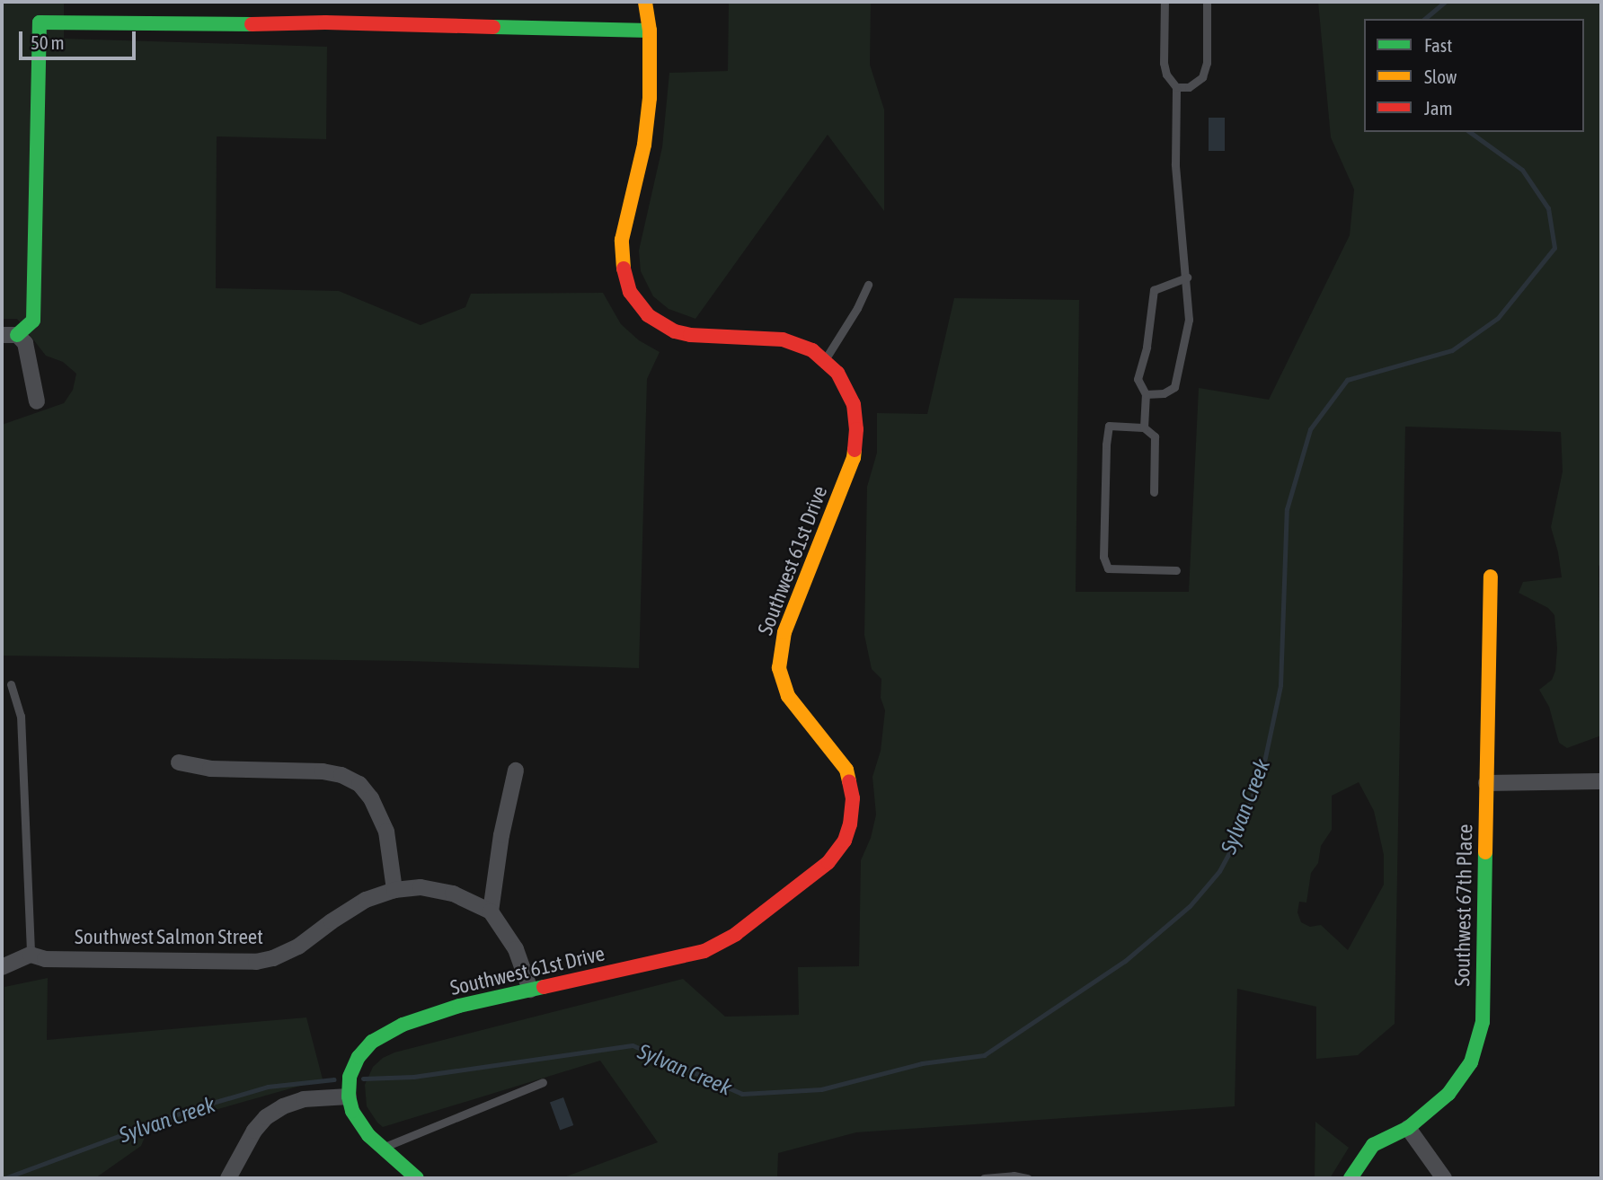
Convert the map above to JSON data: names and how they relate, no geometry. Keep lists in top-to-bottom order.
{
  "streets": {
    "street": ["Southwest 61st Drive", "Southwest 67th Place", "Southwest Salmon Street"]
  },
  "crossings": [
    ["Southwest 61st Drive", "Southwest Salmon Street"]
  ],
  "water": ["Sylvan Creek"],
  "legend": ["Fast", "Slow", "Jam"],
  "scale_bar": "50 m"
}
